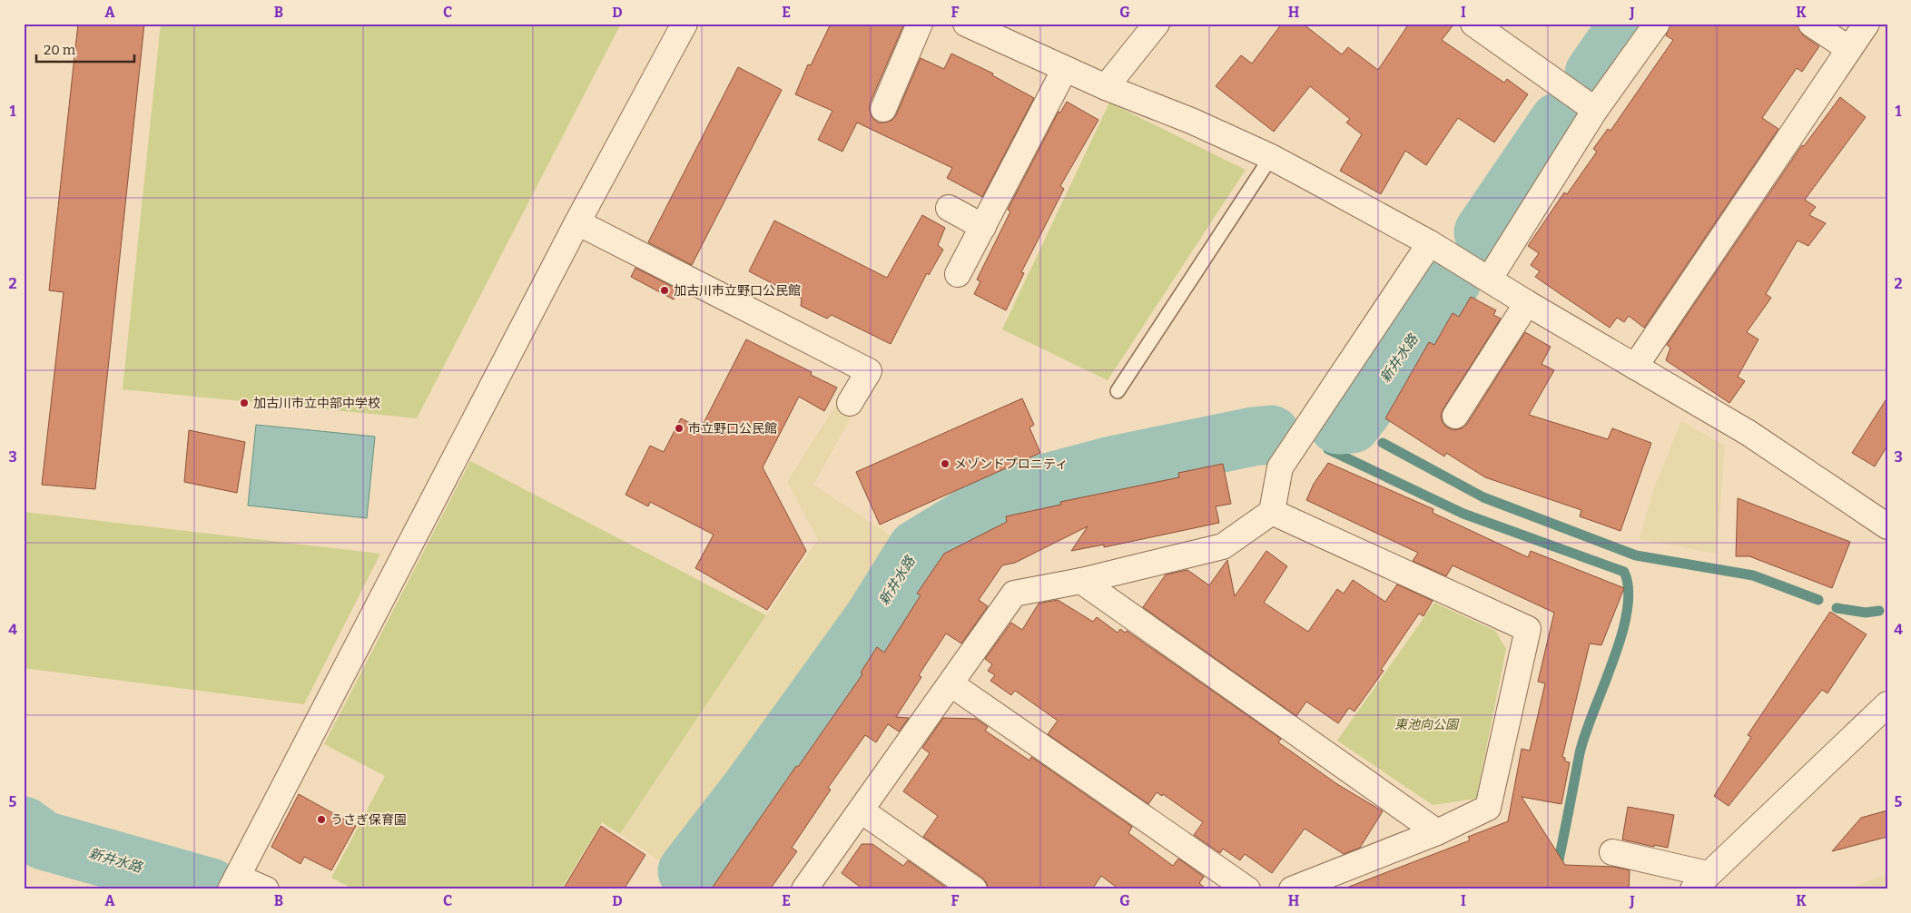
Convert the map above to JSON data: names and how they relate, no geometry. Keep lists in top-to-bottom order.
{
  "water": ["新井水路"],
  "parks": ["東池向公園"],
  "places": [
    "加古川市立野口公民館",
    "加古川市立中部中学校",
    "市立野口公民館",
    "メゾンドプロニティ",
    "うさぎ保育園"
  ],
  "scale_bar": "20 m",
  "grid": {
    "columns": [
      "A",
      "B",
      "C",
      "D",
      "E",
      "F",
      "G",
      "H",
      "I",
      "J",
      "K"
    ],
    "rows": [
      "1",
      "2",
      "3",
      "4",
      "5"
    ]
  }
}
